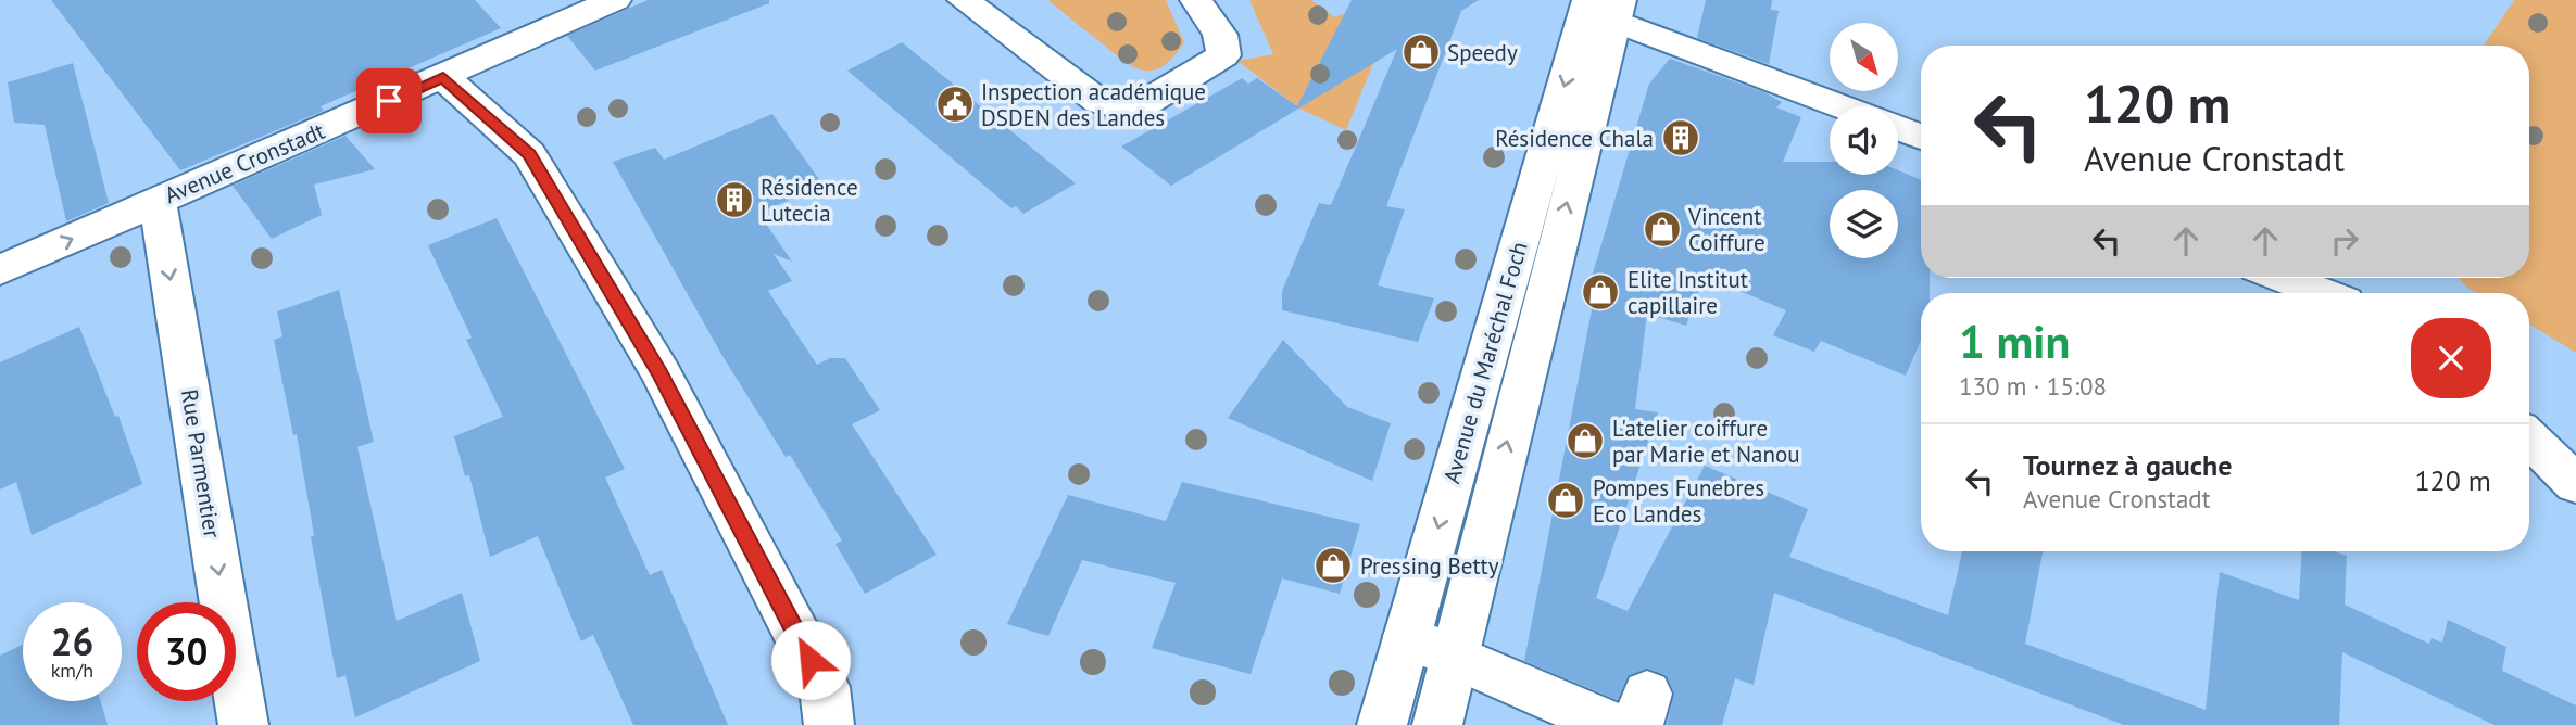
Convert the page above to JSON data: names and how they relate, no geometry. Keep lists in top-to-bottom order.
{
  "streets": {
    "street": ["Avenue Cronstadt", "Avenue du Maréchal Foch", "Rue Parmentier"]
  },
  "crossings": [
    ["Avenue Cronstadt", "Rue Parmentier"]
  ],
  "one_way": ["Rue Parmentier"],
  "places": {
    "shop": [
      "Speedy",
      "Vincent Coiffure",
      "Elite Institut capillaire",
      "L'atelier coiffure par Marie et Nanou",
      "Pompes Funebres Eco Landes",
      "Pressing Betty"
    ],
    "public building": ["Inspection académique DSDEN des Landes"],
    "building": ["Résidence Chala", "Résidence Lutecia"]
  },
  "north": "bottom right",
  "page": {
    "turn": ["120 m", "Avenue Cronstadt"],
    "heading": ["1 min", "130 m · 15:08"],
    "list": [
      {
        "name": "Tournez à gauche",
        "note": "Avenue Cronstadt",
        "value": "120 m"
      }
    ],
    "speed": "26 km/h",
    "limit": "30"
  }
}
